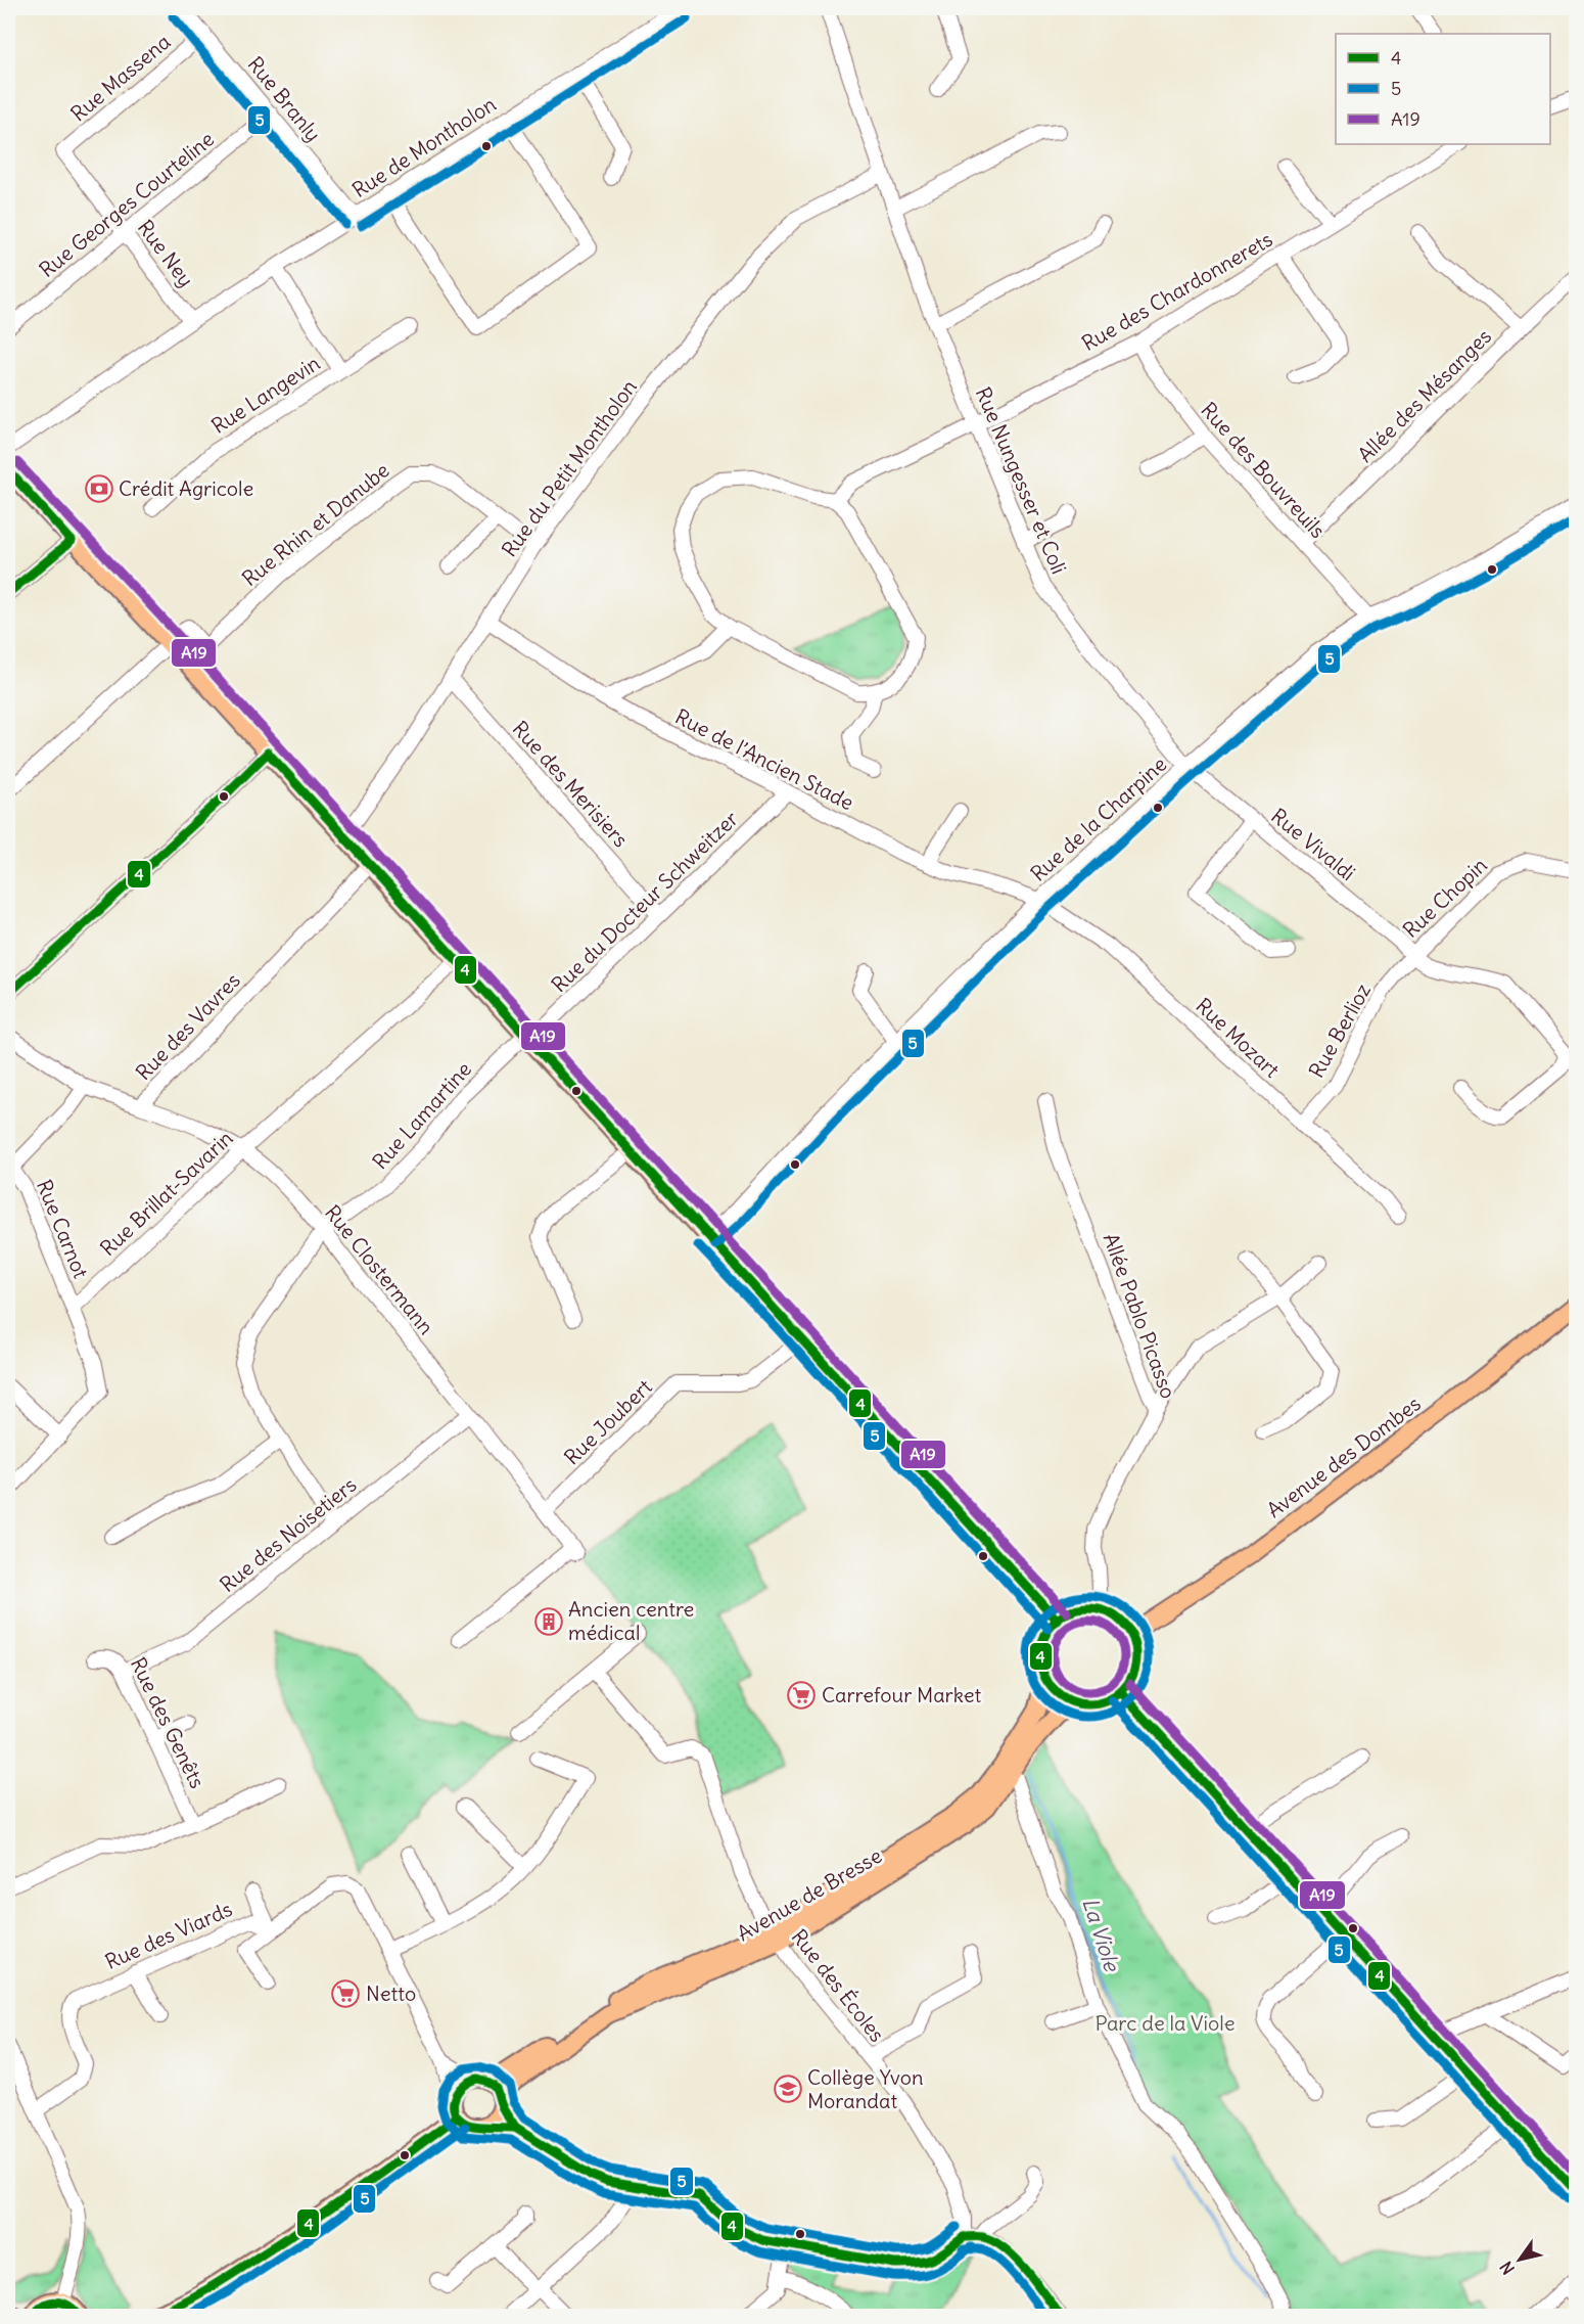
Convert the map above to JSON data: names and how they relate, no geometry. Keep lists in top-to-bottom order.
{
  "streets": {
    "main road": ["Avenue des Dombes", "Avenue de Bresse"],
    "street": [
      "Rue Massena",
      "Rue Branly",
      "Rue de Montholon",
      "Rue Georges Courteline",
      "Rue Ney",
      "Rue des Chardonnerets",
      "Rue Langevin",
      "Allée des Mésanges",
      "Rue du Petit Montholon",
      "Rue des Bouvreuils",
      "Rue Nungesser et Coli",
      "Rue Rhin et Danube",
      "Rue de l’Ancien Stade",
      "Rue des Merisiers",
      "Rue de la Charpine",
      "Rue Vivaldi",
      "Rue Chopin",
      "Rue du Docteur Schweitzer",
      "Rue des Vavres",
      "Rue Berlioz",
      "Rue Mozart",
      "Rue Lamartine",
      "Rue Brillat-Savarin",
      "Rue Carnot",
      "Rue Clostermann",
      "Allée Pablo Picasso",
      "Rue Joubert",
      "Rue des Noisetiers",
      "Rue des Genêts",
      "Rue des Viards",
      "Rue des Écoles"
    ]
  },
  "crossings": [
    ["Rue Massena", "Rue Branly"],
    ["Rue Massena", "Rue Ney"],
    ["Rue Branly", "Rue de Montholon"],
    ["Rue Branly", "Rue Georges Courteline"],
    ["Rue de Montholon", "Rue Ney"],
    ["Rue Georges Courteline", "Rue Ney"],
    ["Rue des Chardonnerets", "Rue des Bouvreuils"],
    ["Rue des Chardonnerets", "Rue Nungesser et Coli"],
    ["Allée des Mésanges", "Rue des Bouvreuils"],
    ["Rue du Petit Montholon", "Rue Nungesser et Coli"],
    ["Rue du Petit Montholon", "Rue Rhin et Danube"],
    ["Rue du Petit Montholon", "Rue de l’Ancien Stade"],
    ["Rue du Petit Montholon", "Rue des Merisiers"],
    ["Rue des Bouvreuils", "Rue de la Charpine"],
    ["Rue Nungesser et Coli", "Rue de la Charpine"],
    ["Rue Nungesser et Coli", "Rue Vivaldi"],
    ["Rue de l’Ancien Stade", "Rue de la Charpine"],
    ["Rue de l’Ancien Stade", "Rue du Docteur Schweitzer"],
    ["Rue de l’Ancien Stade", "Rue Mozart"],
    ["Rue des Merisiers", "Rue du Docteur Schweitzer"],
    ["Rue de la Charpine", "Rue Vivaldi"],
    ["Rue de la Charpine", "Rue Mozart"],
    ["Rue Vivaldi", "Rue Chopin"],
    ["Rue Vivaldi", "Rue Berlioz"],
    ["Rue Chopin", "Rue Berlioz"],
    ["Rue du Docteur Schweitzer", "Rue Lamartine"],
    ["Rue des Vavres", "Rue Clostermann"],
    ["Rue Berlioz", "Rue Mozart"],
    ["Rue Lamartine", "Rue Clostermann"],
    ["Rue Lamartine", "Rue des Noisetiers"],
    ["Rue Brillat-Savarin", "Rue Carnot"],
    ["Rue Brillat-Savarin", "Rue Clostermann"],
    ["Rue Clostermann", "Rue Joubert"],
    ["Rue Clostermann", "Rue des Noisetiers"],
    ["Allée Pablo Picasso", "Avenue des Dombes"],
    ["Allée Pablo Picasso", "Avenue de Bresse"],
    ["Avenue des Dombes", "Avenue de Bresse"],
    ["Rue des Noisetiers", "Rue des Genêts"],
    ["Avenue de Bresse", "Rue des Écoles"]
  ],
  "water": ["La Viole"],
  "parks": ["Parc de la Viole"],
  "places": {
    "bank": ["Crédit Agricole"],
    "building": ["Ancien centre médical"],
    "supermarket": ["Carrefour Market", "Netto"],
    "school or university": ["Collège Yvon Morandat"]
  },
  "lines": ["transit line 5", "transit line A19", "transit line 4"],
  "legend": ["4", "5", "A19"],
  "north": "bottom left"
}
